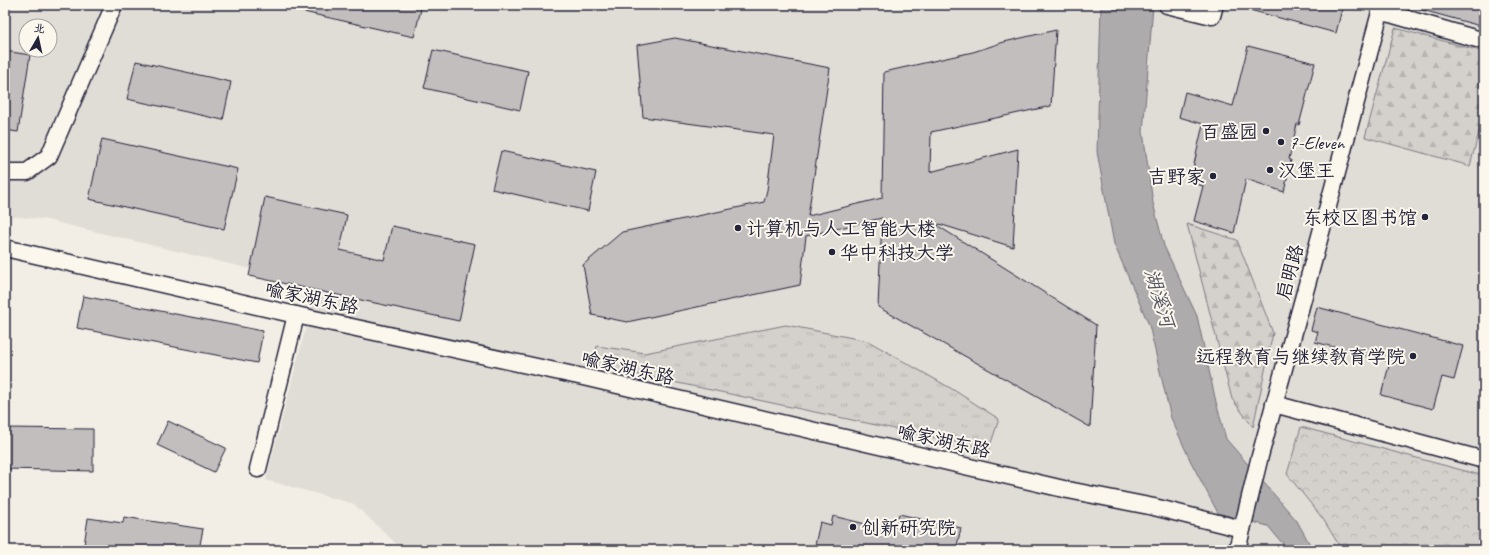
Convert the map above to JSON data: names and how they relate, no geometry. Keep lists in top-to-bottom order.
{
  "streets": {
    "street": ["启明路", "喻家湖东路"]
  },
  "crossings": [
    ["启明路", "喻家湖东路"]
  ],
  "water": ["湖溪河"],
  "places": [
    "百盛园",
    "7-Eleven",
    "汉堡王",
    "吉野家",
    "东校区图书馆",
    "计算机与人工智能大楼",
    "华中科技大学",
    "远程教育与继续教育学院",
    "创新研究院"
  ],
  "north": "top"
}
